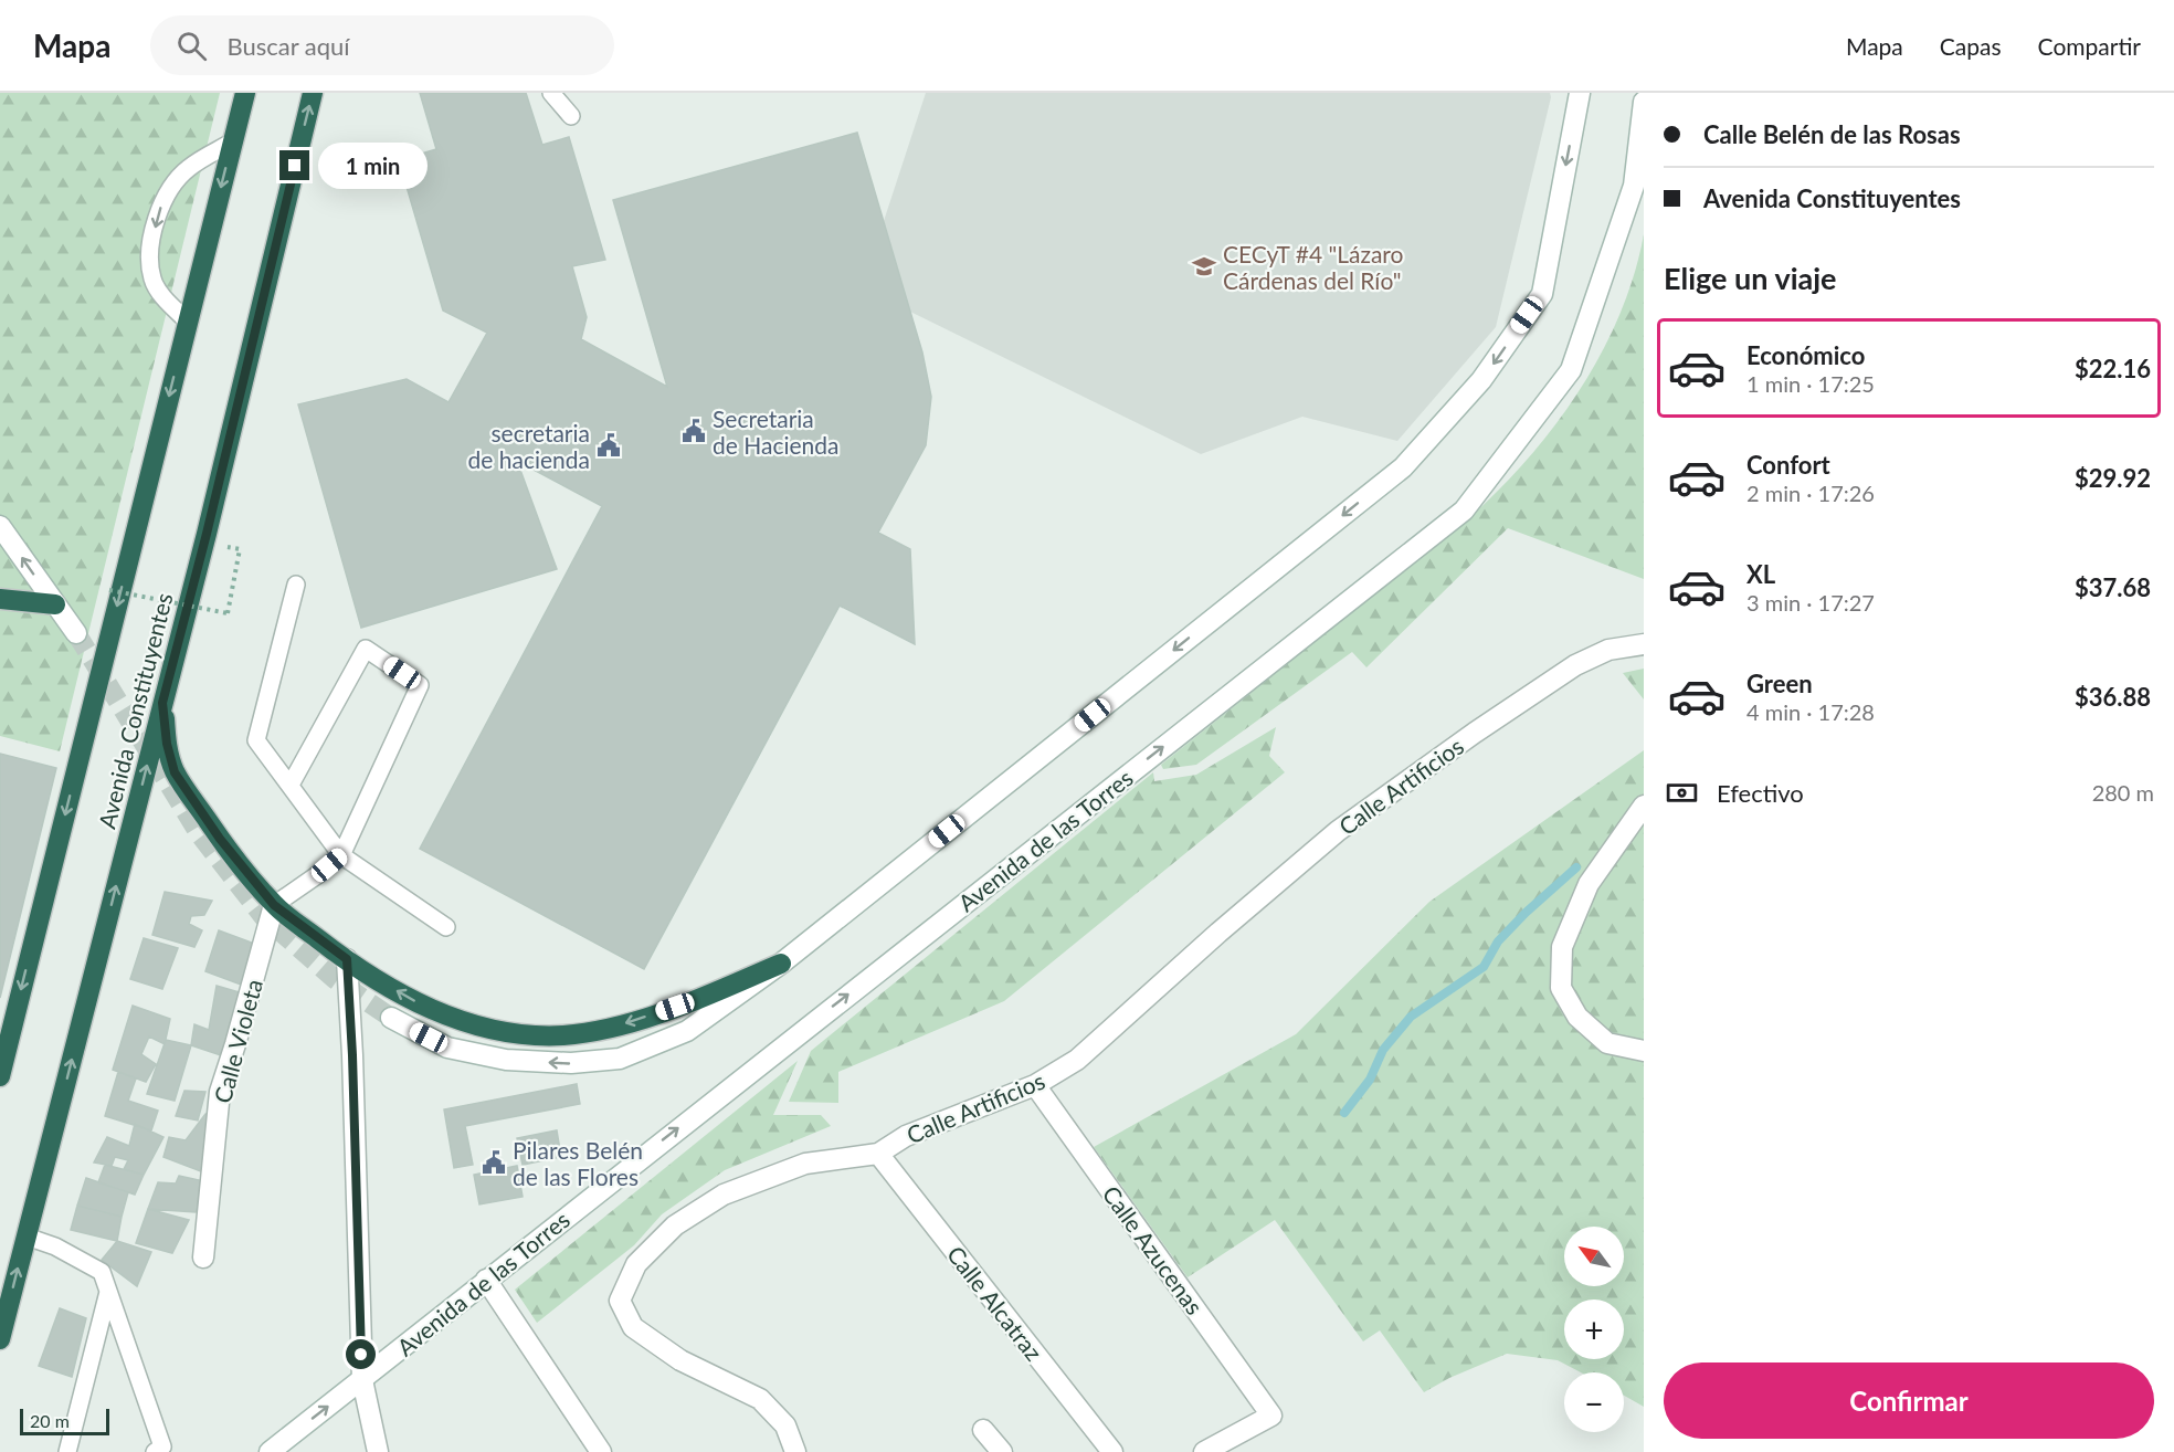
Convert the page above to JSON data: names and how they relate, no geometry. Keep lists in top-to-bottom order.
{
  "streets": {
    "highway": ["Avenida Constituyentes"],
    "street": [
      "Calle Artificios",
      "Avenida de las Torres",
      "Calle Violeta",
      "Calle Azucenas",
      "Calle Alcatraz"
    ]
  },
  "crossings": [
    ["Calle Artificios", "Calle Azucenas"],
    ["Calle Artificios", "Calle Alcatraz"]
  ],
  "places": {
    "school or university": ["CECyT #4 \"Lázaro Cárdenas del Río\""],
    "public building": ["Secretaria de Hacienda", "secretaria de hacienda", "Pilares Belén de las Flores"]
  },
  "scale_bar": "20 m",
  "north": "top left",
  "page": {
    "header": "Mapa",
    "search": "Buscar aquí",
    "nav": ["Mapa", "Capas", "Compartir"],
    "banner": ["Calle Belén de las Rosas", "Avenida Constituyentes"],
    "bubble": "1 min",
    "heading": "Elige un viaje",
    "list": [
      {
        "name": "Económico",
        "note": "1 min · 17:25",
        "value": "$22.16"
      },
      {
        "name": "Confort",
        "note": "2 min · 17:26",
        "value": "$29.92"
      },
      {
        "name": "XL",
        "note": "3 min · 17:27",
        "value": "$37.68"
      },
      {
        "name": "Green",
        "note": "4 min · 17:28",
        "value": "$36.88"
      }
    ],
    "pay": ["Efectivo", "280 m"],
    "map_buttons": ["+", "−"],
    "buttons": "Confirmar",
    "scale": "20 m"
  }
}
